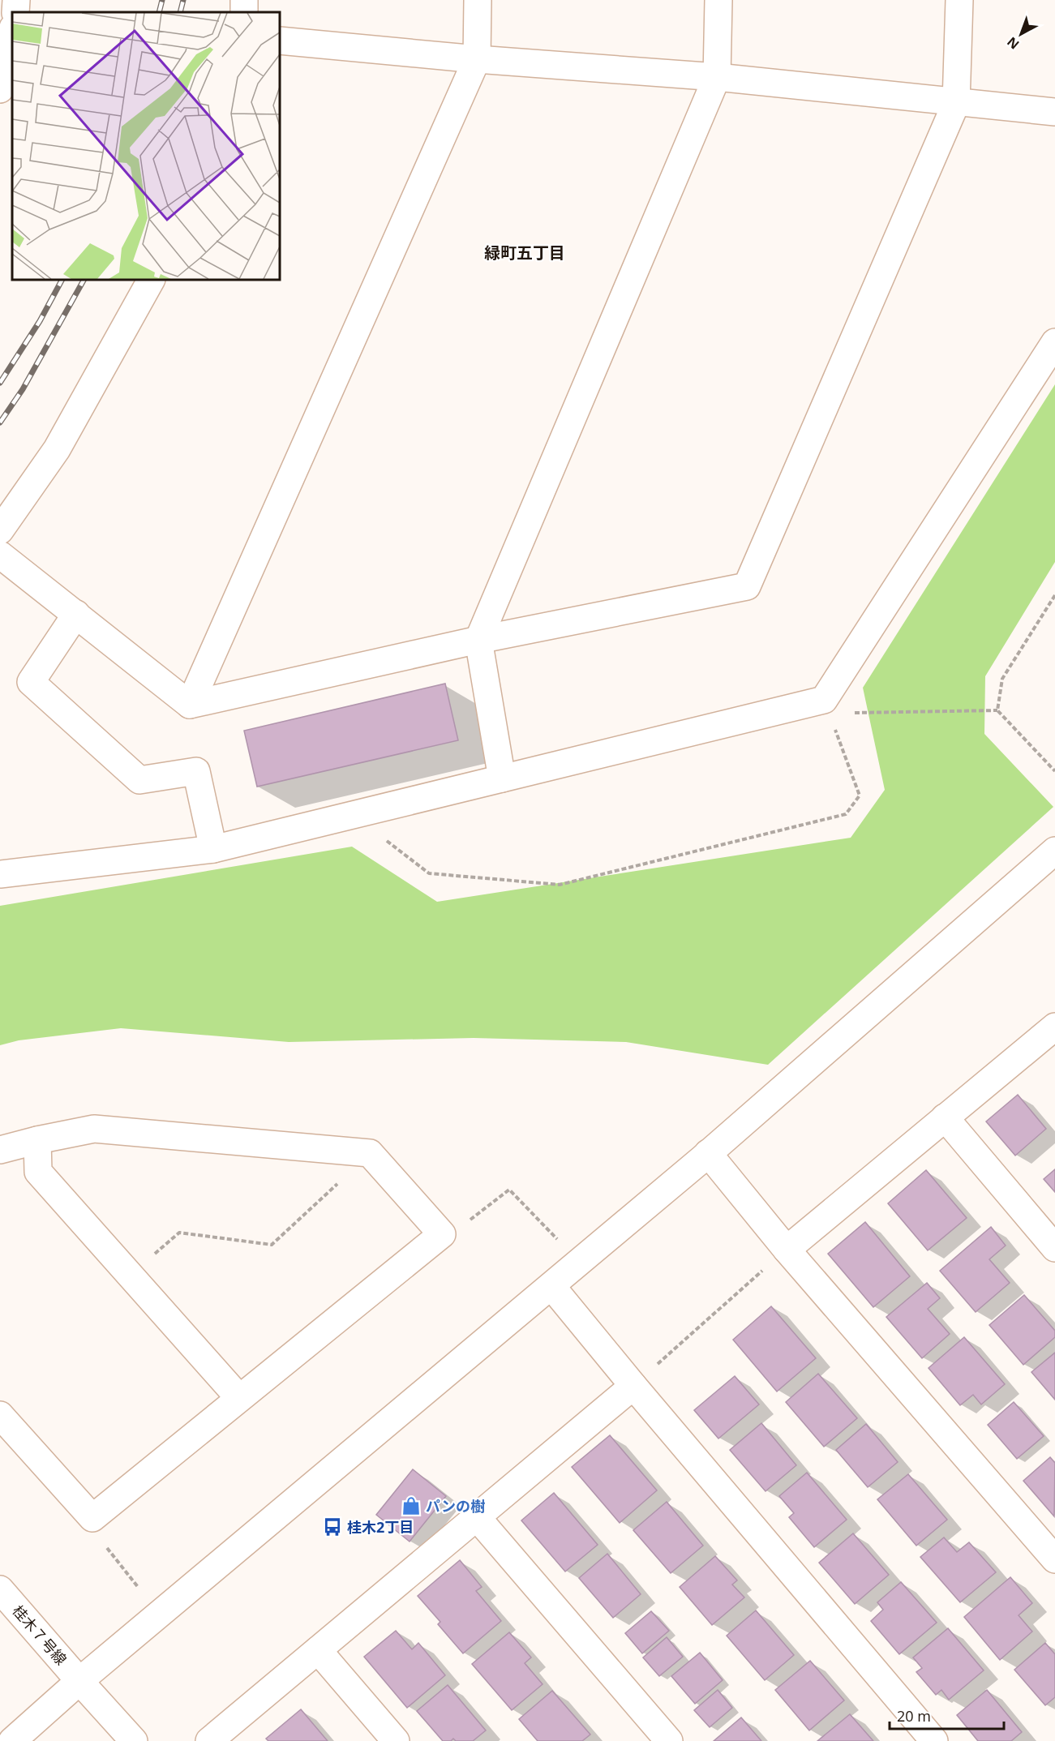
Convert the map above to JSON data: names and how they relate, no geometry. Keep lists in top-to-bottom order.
{
  "streets": {
    "street": ["桂木７号線"]
  },
  "districts": ["緑町五丁目"],
  "places": {
    "shop": ["パンの樹"],
    "bus stop": ["桂木2丁目"]
  },
  "scale_bar": "20 m",
  "north": "bottom left"
}
